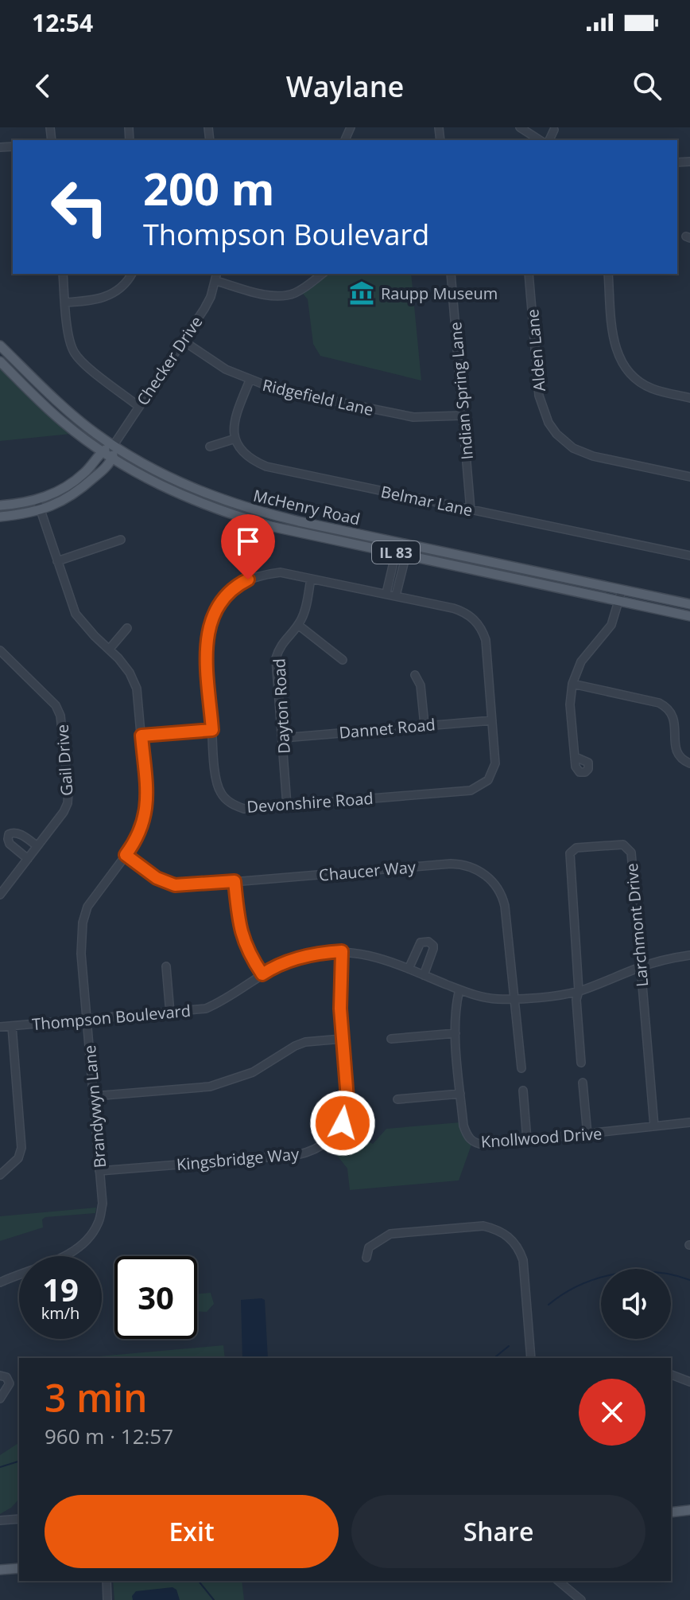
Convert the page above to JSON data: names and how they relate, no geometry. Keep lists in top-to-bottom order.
{
  "streets": {
    "main road": ["McHenry Road", "IL 83"],
    "street": [
      "Alden Lane",
      "Checker Drive",
      "Indian Spring Lane",
      "Ridgefield Lane",
      "Belmar Lane",
      "Dayton Road",
      "Dannet Road",
      "Gail Drive",
      "Devonshire Road",
      "Chaucer Way",
      "Larchmont Drive",
      "Thompson Boulevard",
      "Brandywyn Lane",
      "Knollwood Drive",
      "Kingsbridge Way"
    ]
  },
  "crossings": [
    ["Checker Drive", "Ridgefield Lane"],
    ["Checker Drive", "McHenry Road"],
    ["Indian Spring Lane", "Ridgefield Lane"],
    ["Indian Spring Lane", "Belmar Lane"],
    ["Dayton Road", "Dannet Road"],
    ["Dayton Road", "Devonshire Road"],
    ["Dannet Road", "Devonshire Road"],
    ["Chaucer Way", "Thompson Boulevard"],
    ["Chaucer Way", "Brandywyn Lane"],
    ["Larchmont Drive", "Thompson Boulevard"],
    ["Larchmont Drive", "Knollwood Drive"],
    ["Thompson Boulevard", "Brandywyn Lane"],
    ["Thompson Boulevard", "Knollwood Drive"],
    ["Thompson Boulevard", "Kingsbridge Way"],
    ["Brandywyn Lane", "Kingsbridge Way"]
  ],
  "places": {
    "museum": ["Raupp Museum"]
  },
  "page": {
    "status": "12:54",
    "header": "Waylane",
    "turn": ["200 m", "Thompson Boulevard"],
    "speed": "19 km/h",
    "limit": "30",
    "heading": ["3 min", "960 m · 12:57"],
    "buttons": ["Exit", "Share"]
  }
}
